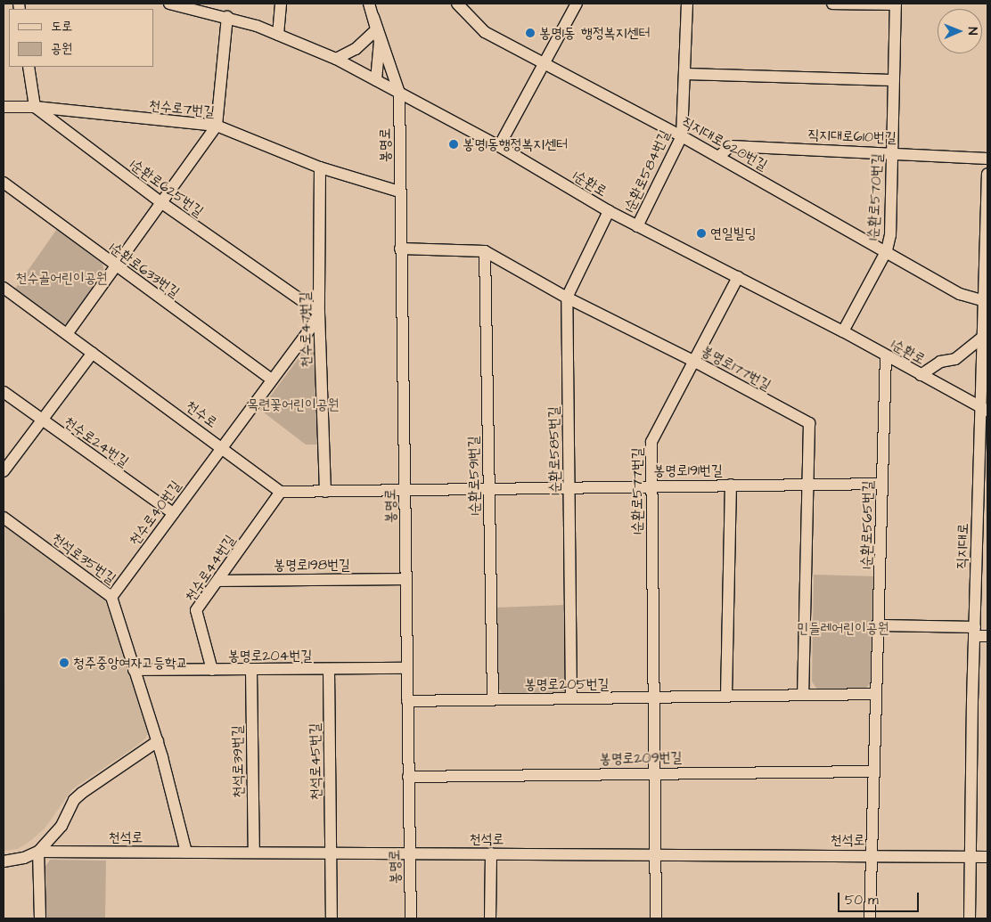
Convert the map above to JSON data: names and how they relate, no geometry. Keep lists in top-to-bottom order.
{
  "streets": {
    "street": [
      "천수로7번길",
      "직지대로610번길",
      "직지대로620번길",
      "봉명로",
      "1순환로584번길",
      "1순환로",
      "1순환로625번길",
      "1순환로570번길",
      "1순환로633번길",
      "천수로47번길",
      "봉명로177번길",
      "천수로",
      "천수로24번길",
      "1순환로585번길",
      "봉명로191번길",
      "1순환로591번길",
      "1순환로577번길",
      "천수로40번길",
      "1순환로565번길",
      "직지대로",
      "천석로35번길",
      "봉명로198번길",
      "천수로44번길",
      "봉명로204번길",
      "봉명로205번길",
      "봉명로209번길",
      "천석로39번길",
      "천석로45번길",
      "천석로"
    ]
  },
  "crossings": [
    ["천수로7번길", "봉명로"],
    ["천수로7번길", "1순환로625번길"],
    ["천수로7번길", "천수로47번길"],
    ["직지대로610번길", "직지대로620번길"],
    ["직지대로610번길", "1순환로570번길"],
    ["직지대로620번길", "1순환로584번길"],
    ["직지대로620번길", "1순환로570번길"],
    ["직지대로620번길", "직지대로"],
    ["봉명로", "1순환로"],
    ["봉명로", "봉명로177번길"],
    ["봉명로", "봉명로191번길"],
    ["봉명로", "봉명로198번길"],
    ["봉명로", "봉명로204번길"],
    ["봉명로", "봉명로205번길"],
    ["봉명로", "봉명로209번길"],
    ["봉명로", "천석로"],
    ["1순환로584번길", "1순환로"],
    ["1순환로", "1순환로570번길"],
    ["1순환로", "1순환로585번길"],
    ["1순환로", "1순환로577번길"],
    ["1순환로", "1순환로565번길"],
    ["1순환로", "직지대로"],
    ["1순환로625번길", "천수로47번길"],
    ["1순환로625번길", "천수로40번길"],
    ["1순환로633번길", "천수로40번길"],
    ["천수로47번길", "천수로40번길"],
    ["봉명로177번길", "1순환로585번길"],
    ["봉명로177번길", "봉명로191번길"],
    ["봉명로177번길", "1순환로591번길"],
    ["봉명로177번길", "1순환로577번길"],
    ["봉명로177번길", "봉명로205번길"],
    ["천수로", "천수로40번길"],
    ["천수로", "천수로44번길"],
    ["천수로24번길", "천수로40번길"],
    ["1순환로585번길", "봉명로191번길"],
    ["1순환로585번길", "봉명로205번길"],
    ["봉명로191번길", "1순환로591번길"],
    ["봉명로191번길", "1순환로577번길"],
    ["봉명로191번길", "1순환로565번길"],
    ["봉명로191번길", "봉명로205번길"],
    ["1순환로591번길", "봉명로205번길"],
    ["1순환로577번길", "봉명로205번길"],
    ["1순환로577번길", "봉명로209번길"],
    ["1순환로577번길", "천석로"],
    ["천수로40번길", "천석로35번길"],
    ["1순환로565번길", "봉명로205번길"],
    ["1순환로565번길", "봉명로209번길"],
    ["1순환로565번길", "천석로"],
    ["직지대로", "천석로"],
    ["천석로35번길", "봉명로204번길"],
    ["천석로35번길", "천석로"],
    ["봉명로198번길", "천수로44번길"],
    ["천수로44번길", "봉명로204번길"],
    ["봉명로204번길", "천석로39번길"],
    ["봉명로204번길", "천석로45번길"],
    ["천석로39번길", "천석로"],
    ["천석로45번길", "천석로"]
  ],
  "parks": ["천수골어린이공원", "목련꽃어린이공원", "민들레어린이공원"],
  "places": [
    "봉명1동 행정복지센터",
    "봉명1동행정복지센터",
    "연일빌딩",
    "청주중앙여자고등학교"
  ],
  "legend": ["도로", "공원"],
  "scale_bar": "50 m",
  "north": "right"
}
